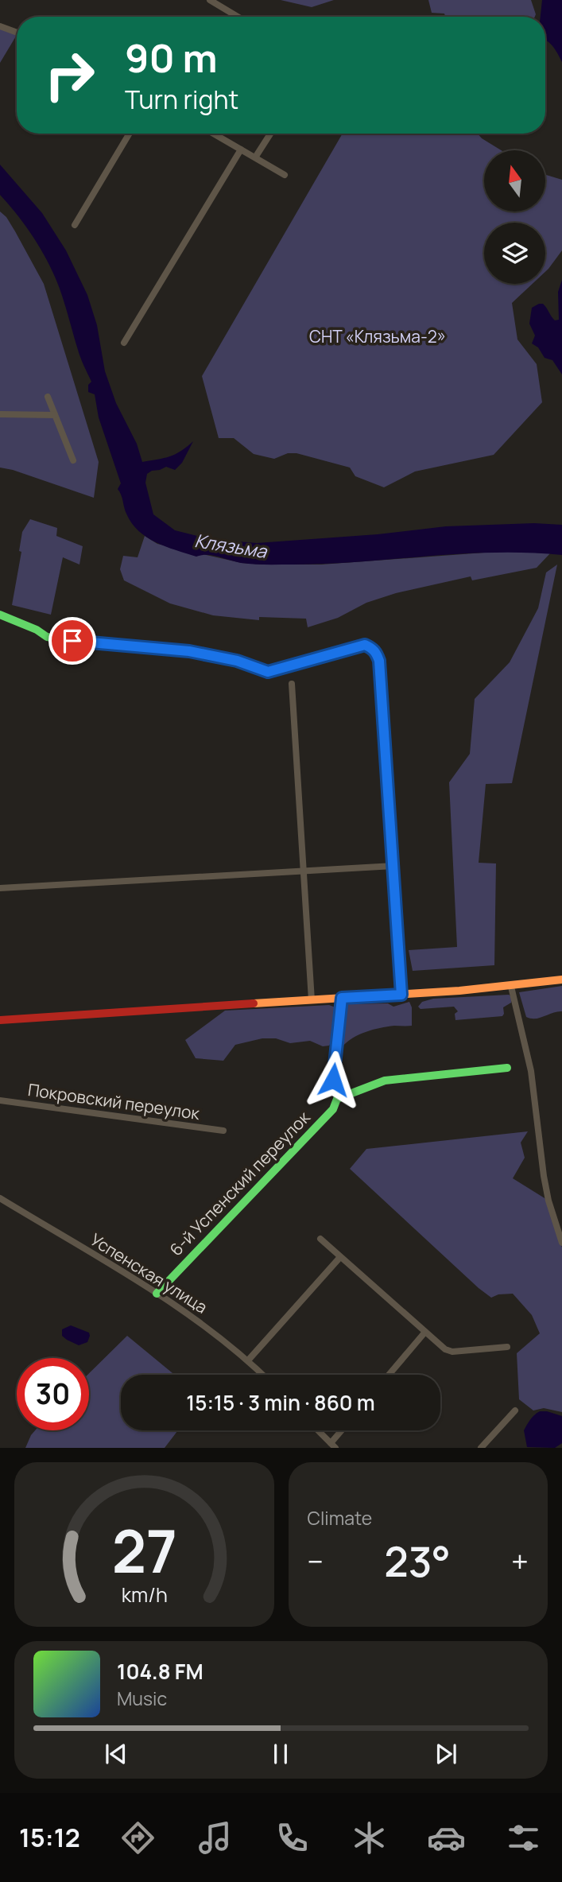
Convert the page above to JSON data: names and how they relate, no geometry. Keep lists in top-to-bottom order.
{
  "streets": {
    "street": ["Покровский переулок", "6-й Успенский переулок", "Успенская улица"]
  },
  "crossings": [
    ["6-й Успенский переулок", "Успенская улица"]
  ],
  "water": ["Клязьма"],
  "parks": ["СНТ «Клязьма-2»"],
  "north": "top",
  "page": {
    "turn": ["90 m", "Turn right"],
    "limit": "30",
    "trip": "15:15 · 3 min · 860 m",
    "tile": "Climate",
    "heat": ["−", "23°", "+"],
    "song": ["104.8 FM", "Music"],
    "tabs": "15:12",
    "gauge": ["27", "km/h"]
  }
}
